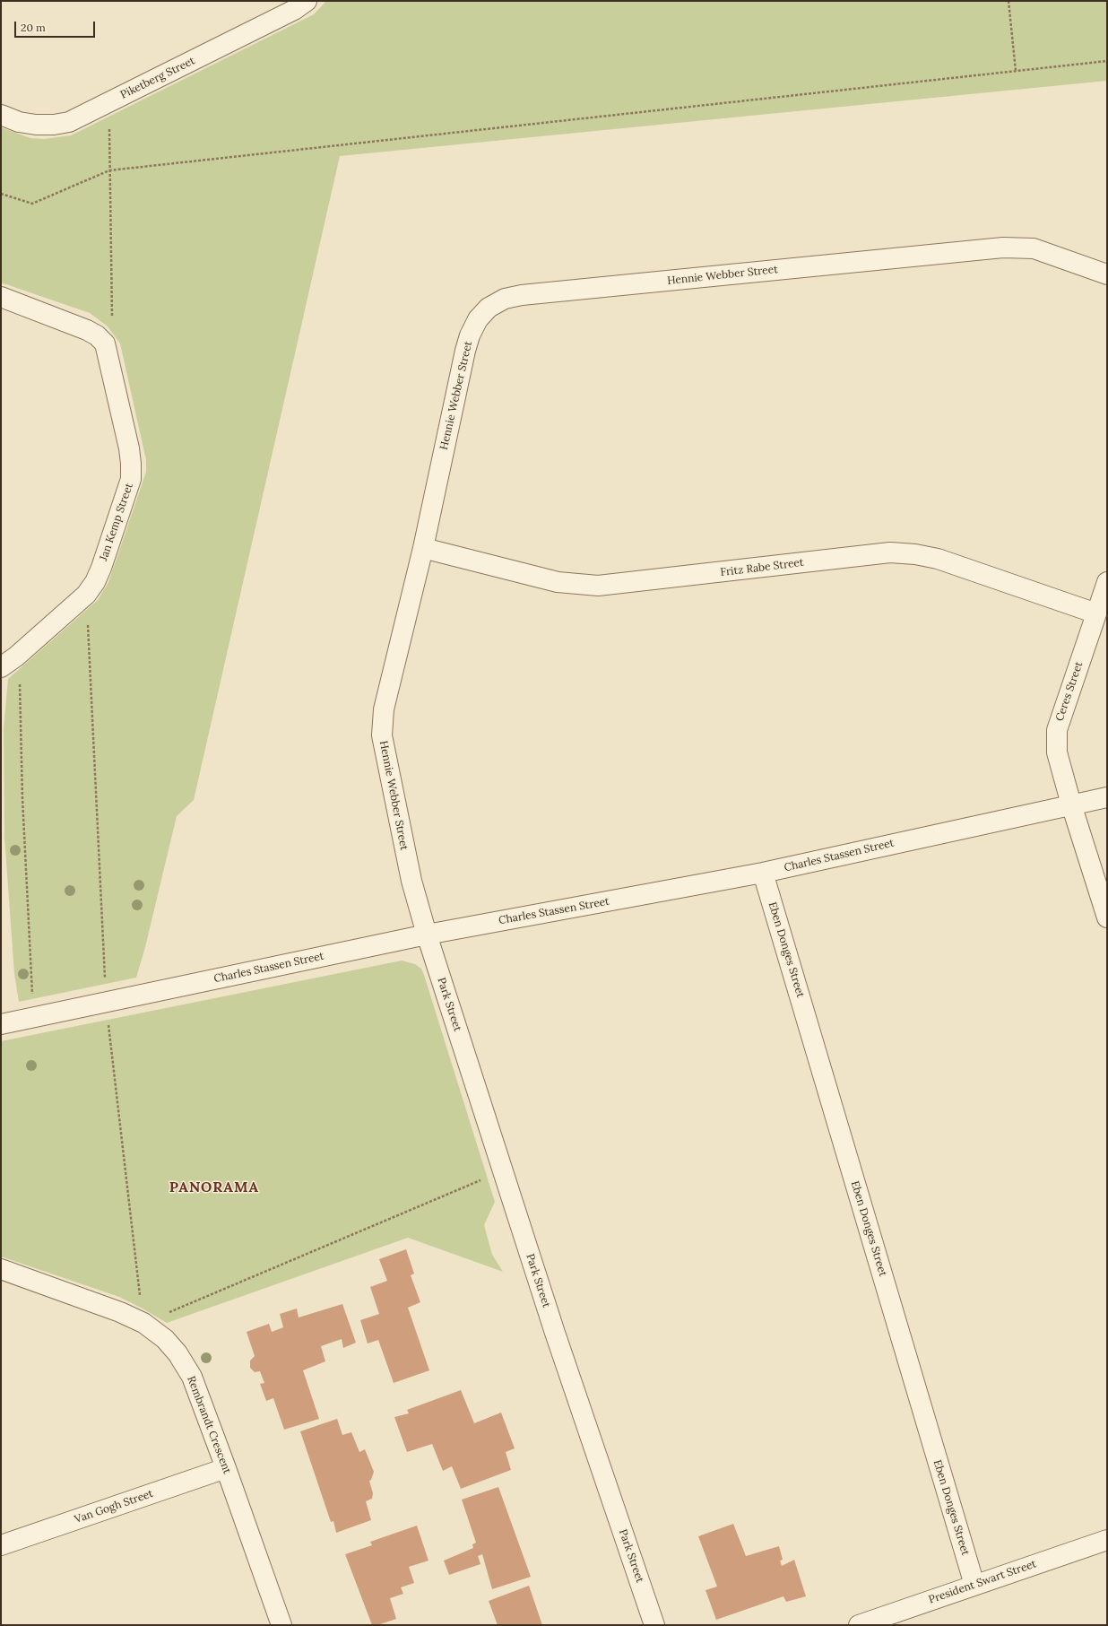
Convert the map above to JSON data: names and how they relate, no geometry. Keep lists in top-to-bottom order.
{
  "streets": {
    "street": [
      "Piketberg Street",
      "Hennie Webber Street",
      "Jan Kemp Street",
      "Fritz Rabe Street",
      "Ceres Street",
      "Charles Stassen Street",
      "Eben Donges Street",
      "Park Street",
      "Rembrandt Crescent",
      "Van Gogh Street",
      "President Swart Street"
    ]
  },
  "crossings": [
    ["Hennie Webber Street", "Fritz Rabe Street"],
    ["Hennie Webber Street", "Charles Stassen Street"],
    ["Hennie Webber Street", "Park Street"],
    ["Fritz Rabe Street", "Ceres Street"],
    ["Ceres Street", "Charles Stassen Street"],
    ["Charles Stassen Street", "Eben Donges Street"],
    ["Charles Stassen Street", "Park Street"],
    ["Eben Donges Street", "President Swart Street"],
    ["Rembrandt Crescent", "Van Gogh Street"]
  ],
  "districts": ["PANORAMA"],
  "scale_bar": "20 m"
}
